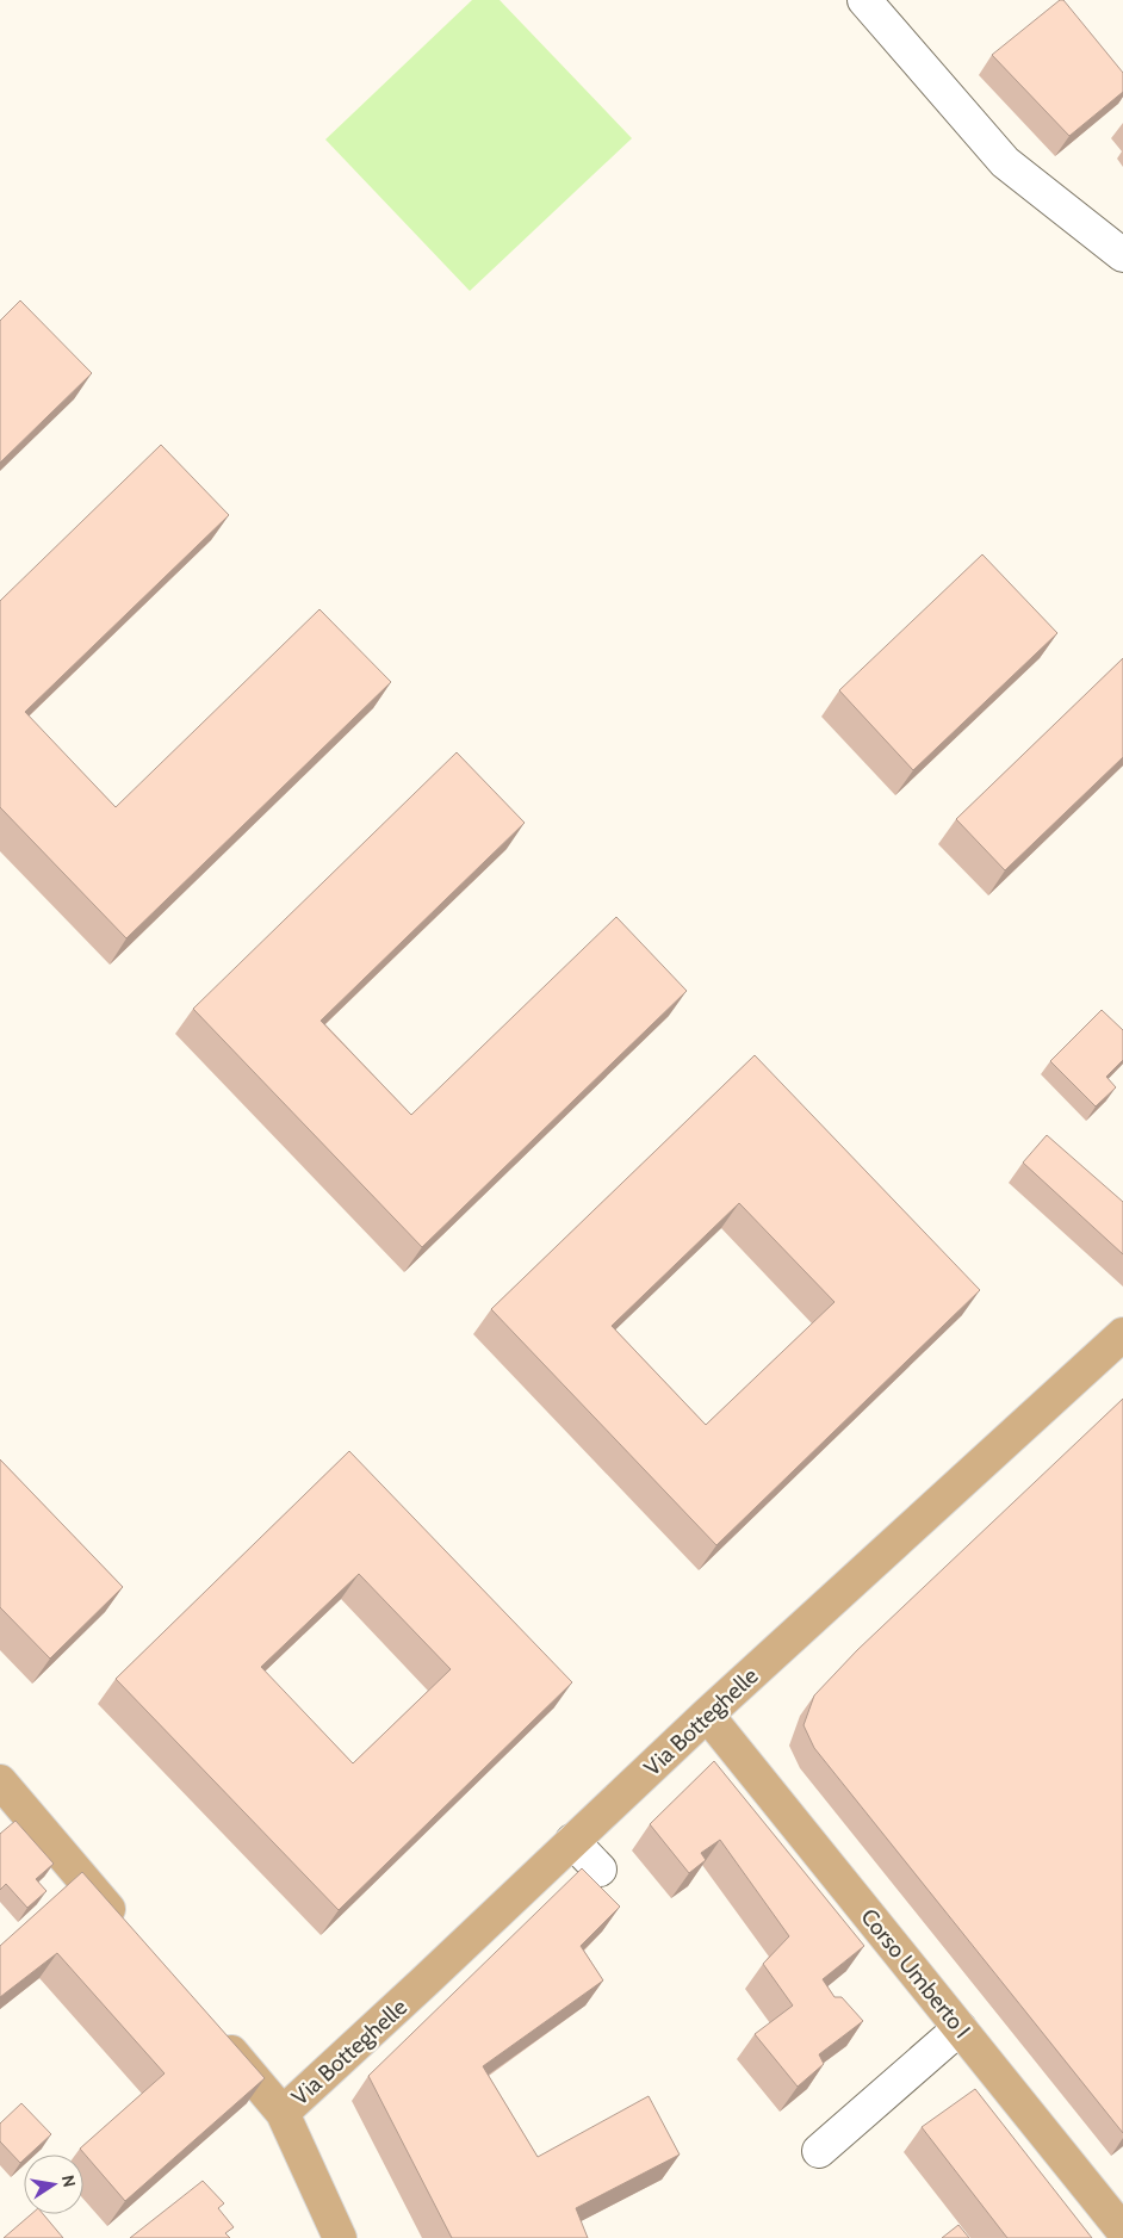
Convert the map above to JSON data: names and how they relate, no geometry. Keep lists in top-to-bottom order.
{
  "streets": {
    "main road": ["Via Botteghelle", "Corso Umberto I"]
  },
  "crossings": [
    ["Via Botteghelle", "Corso Umberto I"]
  ],
  "north": "right"
}
